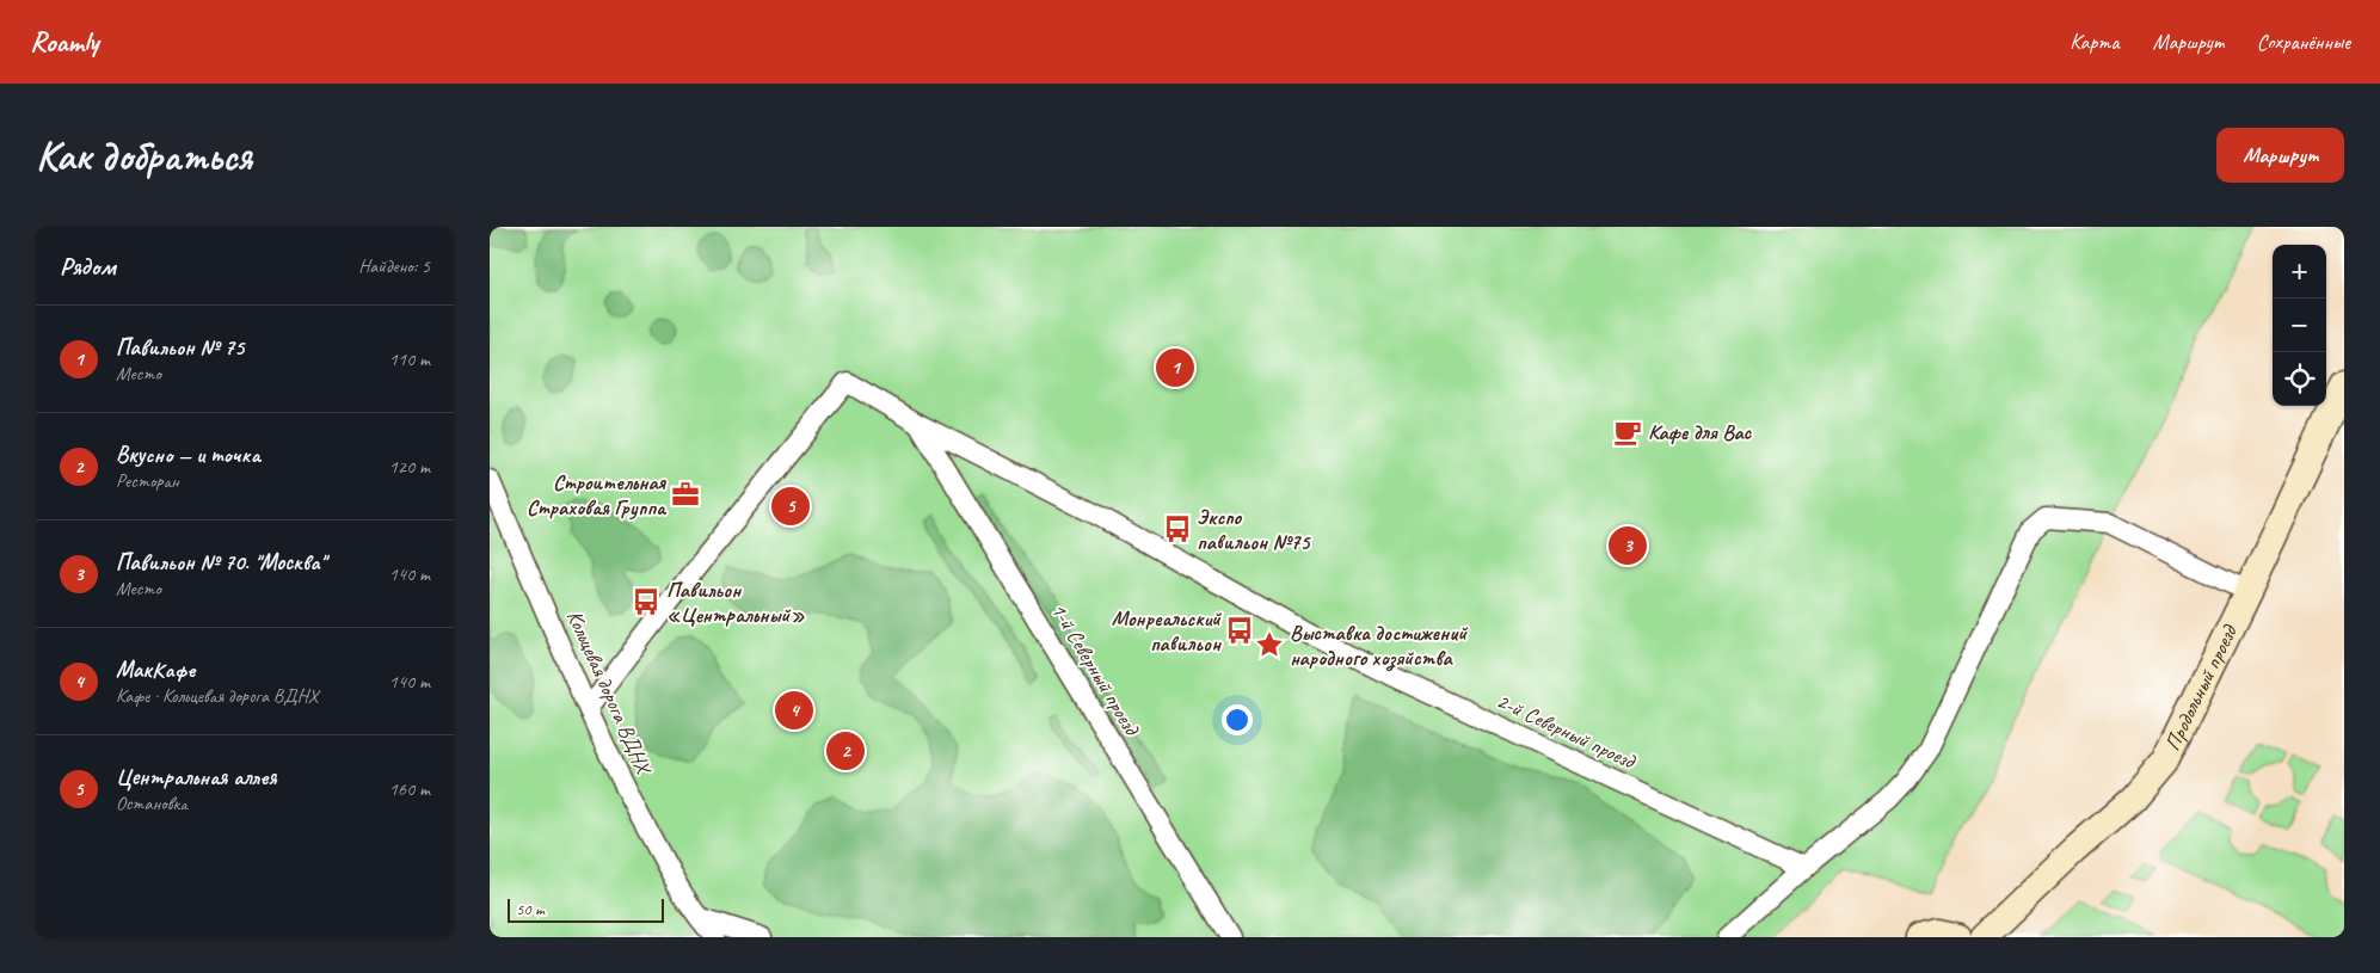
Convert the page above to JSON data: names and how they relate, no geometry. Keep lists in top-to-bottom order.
{
  "streets": {
    "main road": ["Продольный проезд"],
    "street": ["1-й Северный проезд", "Кольцевая дорога ВДНХ", "2-й Северный проезд"]
  },
  "crossings": [
    ["1-й Северный проезд", "2-й Северный проезд"],
    ["Кольцевая дорога ВДНХ", "2-й Северный проезд"]
  ],
  "places": {
    "cafe": ["Кафе для Вас"],
    "office": ["Строительная Страховая Группа"],
    "bus stop": ["Экспо павильон №75", "Павильон «Центральный»", "Монреальский павильон"],
    "place": ["Выставка достижений народного хозяйства"]
  },
  "scale_bar": "50 m",
  "page": {
    "header": "Roamly",
    "nav": ["Карта", "Маршрут", "Сохранённые"],
    "buttons": "Маршрут",
    "title": "Как добраться",
    "heading": ["Рядом", "Найдено: 5"],
    "map_buttons": ["+", "−"],
    "list": [
      {
        "mark": "1",
        "name": "Павильон № 75",
        "note": "Место",
        "value": "110 m"
      },
      {
        "mark": "2",
        "name": "Вкусно — и точка",
        "note": "Ресторан",
        "value": "120 m"
      },
      {
        "mark": "3",
        "name": "Павильон № 70. \"Москва\"",
        "note": "Место",
        "value": "140 m"
      },
      {
        "mark": "4",
        "name": "МакКафе",
        "note": "Кафе · Кольцевая дорога ВДНХ",
        "value": "140 m"
      },
      {
        "mark": "5",
        "name": "Центральная аллея",
        "note": "Остановка",
        "value": "160 m"
      }
    ],
    "pins": [
      "1",
      "5",
      "3",
      "4",
      "2"
    ],
    "scale": "50 m"
  }
}
